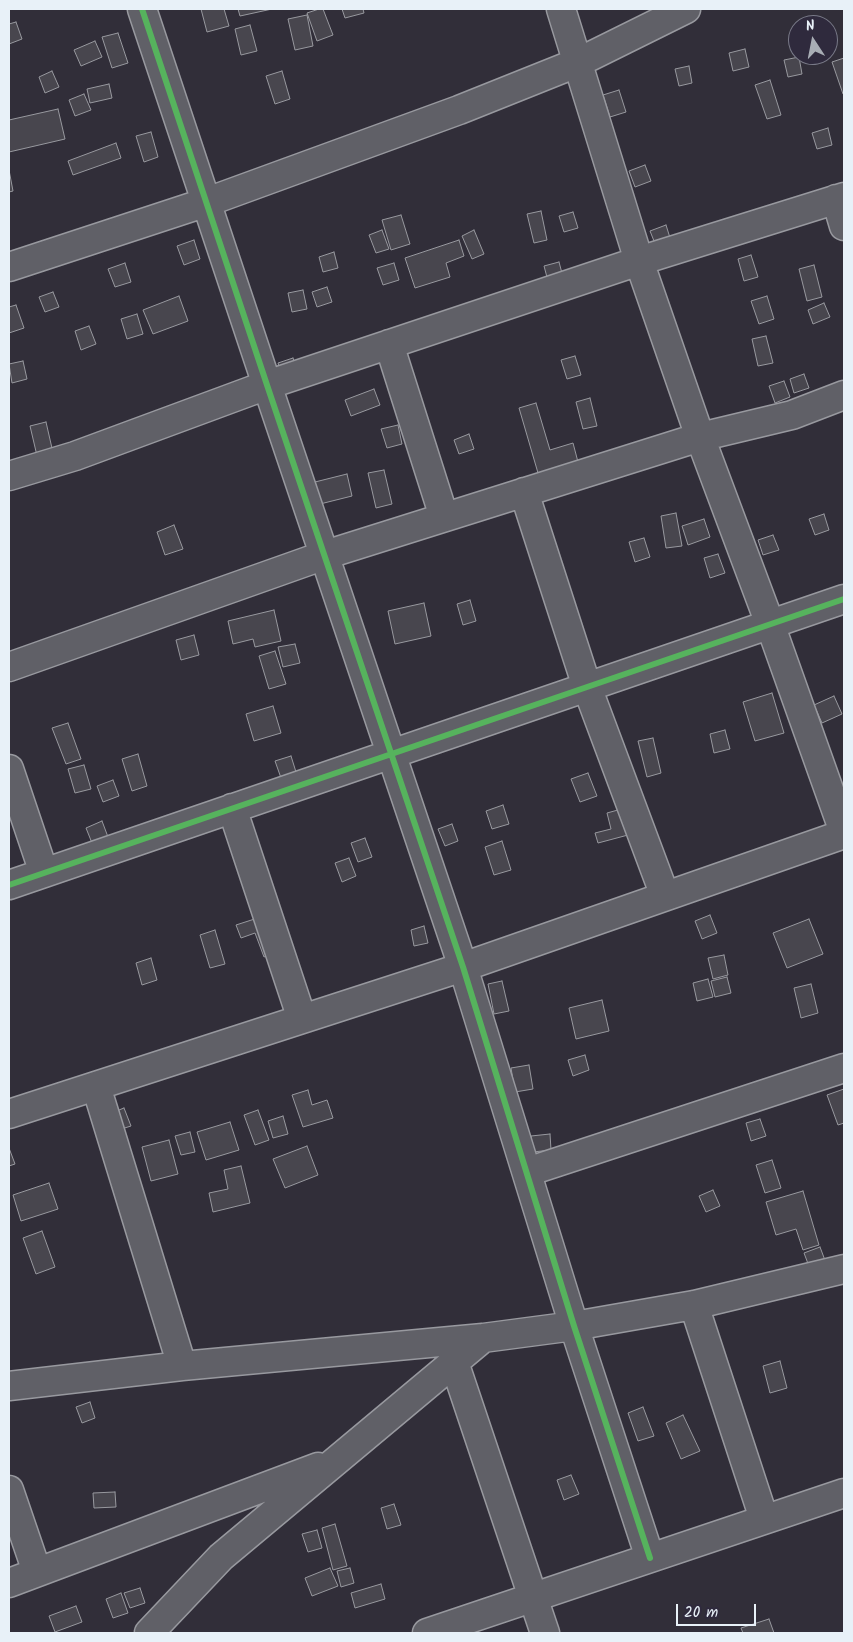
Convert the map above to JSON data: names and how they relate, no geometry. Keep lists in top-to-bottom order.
{
  "scale_bar": "20 m",
  "north": "top"
}
